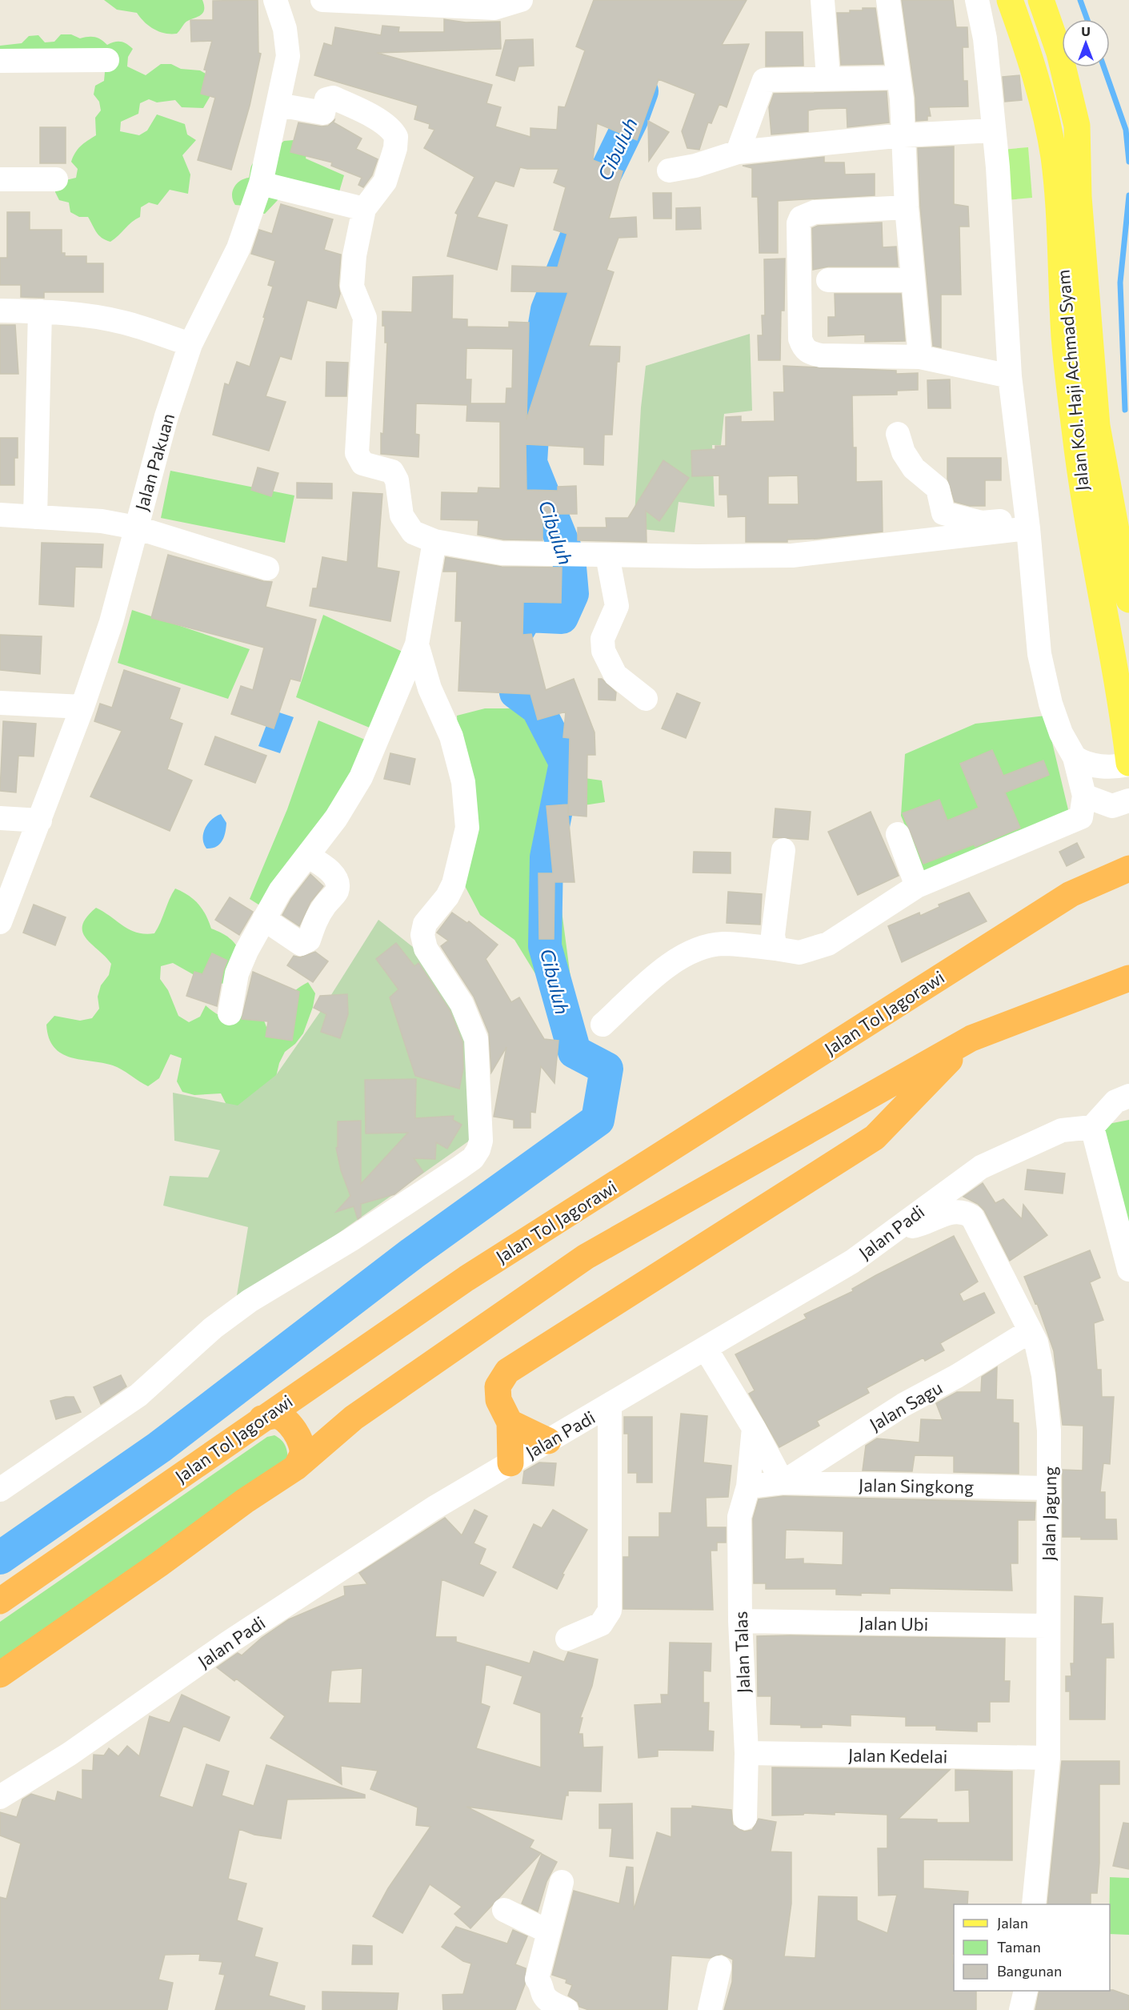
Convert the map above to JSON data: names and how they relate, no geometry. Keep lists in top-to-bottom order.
{
  "streets": {
    "highway": ["Jalan Tol Jagorawi"],
    "main road": ["Jalan Kol. Haji Achmad Syam"],
    "street": [
      "Jalan Pakuan",
      "Jalan Padi",
      "Jalan Sagu",
      "Jalan Singkong",
      "Jalan Jagung",
      "Jalan Ubi",
      "Jalan Talas",
      "Jalan Kedelai"
    ]
  },
  "crossings": [
    ["Jalan Padi", "Jalan Jagung"],
    ["Jalan Sagu", "Jalan Singkong"],
    ["Jalan Sagu", "Jalan Jagung"],
    ["Jalan Singkong", "Jalan Jagung"],
    ["Jalan Jagung", "Jalan Ubi"],
    ["Jalan Jagung", "Jalan Kedelai"],
    ["Jalan Ubi", "Jalan Talas"],
    ["Jalan Talas", "Jalan Kedelai"]
  ],
  "water": ["Cibuluh"],
  "legend": ["Jalan", "Taman", "Bangunan"],
  "north": "top"
}
